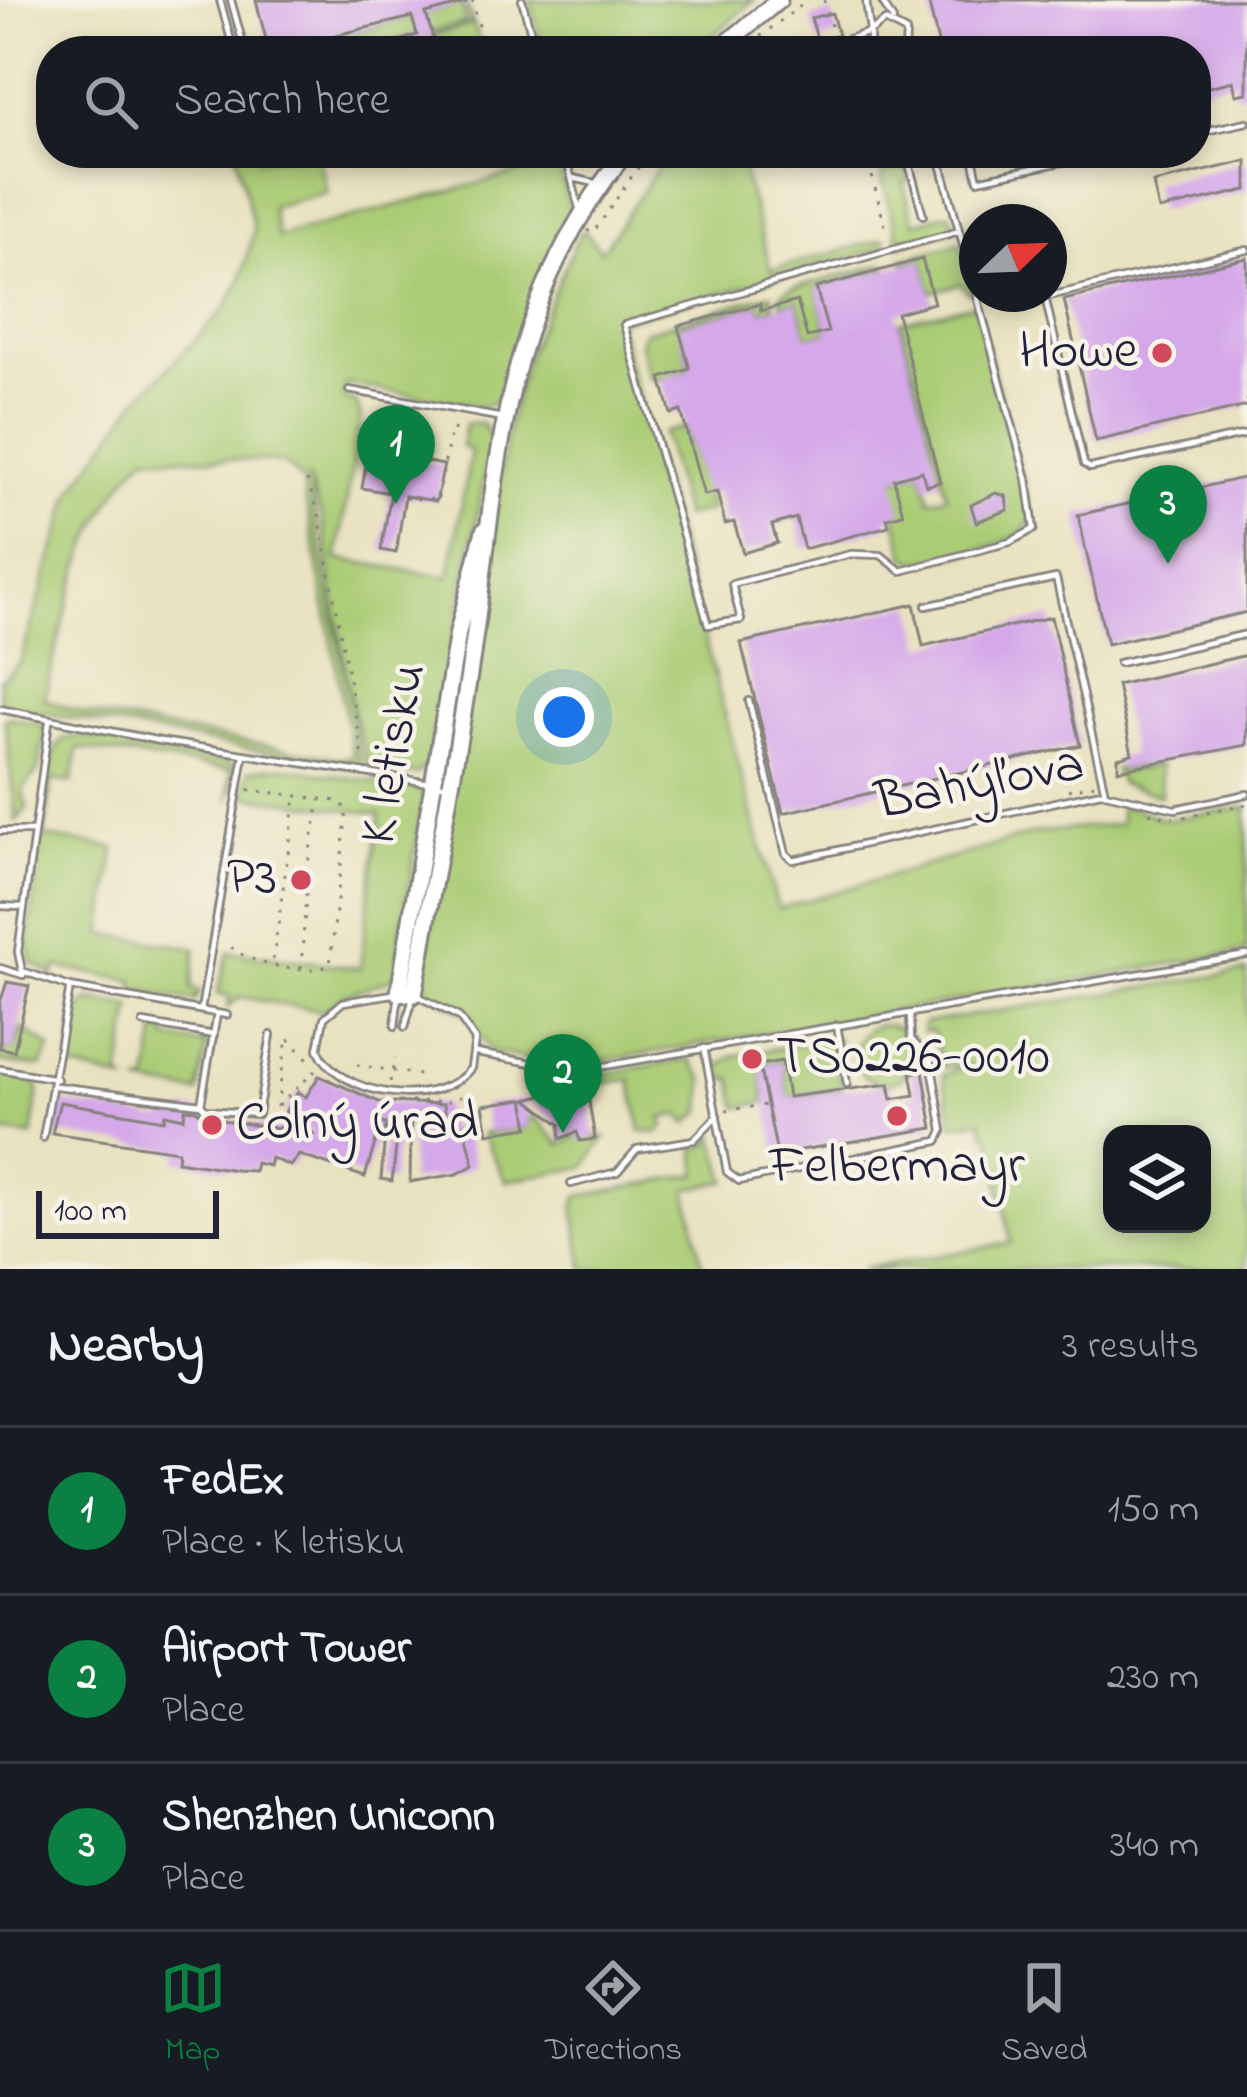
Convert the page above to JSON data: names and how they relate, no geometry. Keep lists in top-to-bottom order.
{
  "streets": {
    "street": ["K letisku"],
    "lane": ["Bahýľova"]
  },
  "places": [
    "Howe",
    "P3",
    "TS0226-0010",
    "Felbermayr",
    "Colný úrad"
  ],
  "scale_bar": "100 m",
  "north": "top right",
  "page": {
    "search": "Search here",
    "pins": ["1", "3", "2"],
    "scale": "100 m",
    "heading": ["Nearby", "3 results"],
    "list": [
      {
        "mark": "1",
        "name": "FedEx",
        "note": "Place · K letisku",
        "value": "150 m"
      },
      {
        "mark": "2",
        "name": "Airport Tower",
        "note": "Place",
        "value": "230 m"
      },
      {
        "mark": "3",
        "name": "Shenzhen Uniconn",
        "note": "Place",
        "value": "340 m"
      }
    ],
    "nav": ["Map", "Directions", "Saved"]
  }
}
